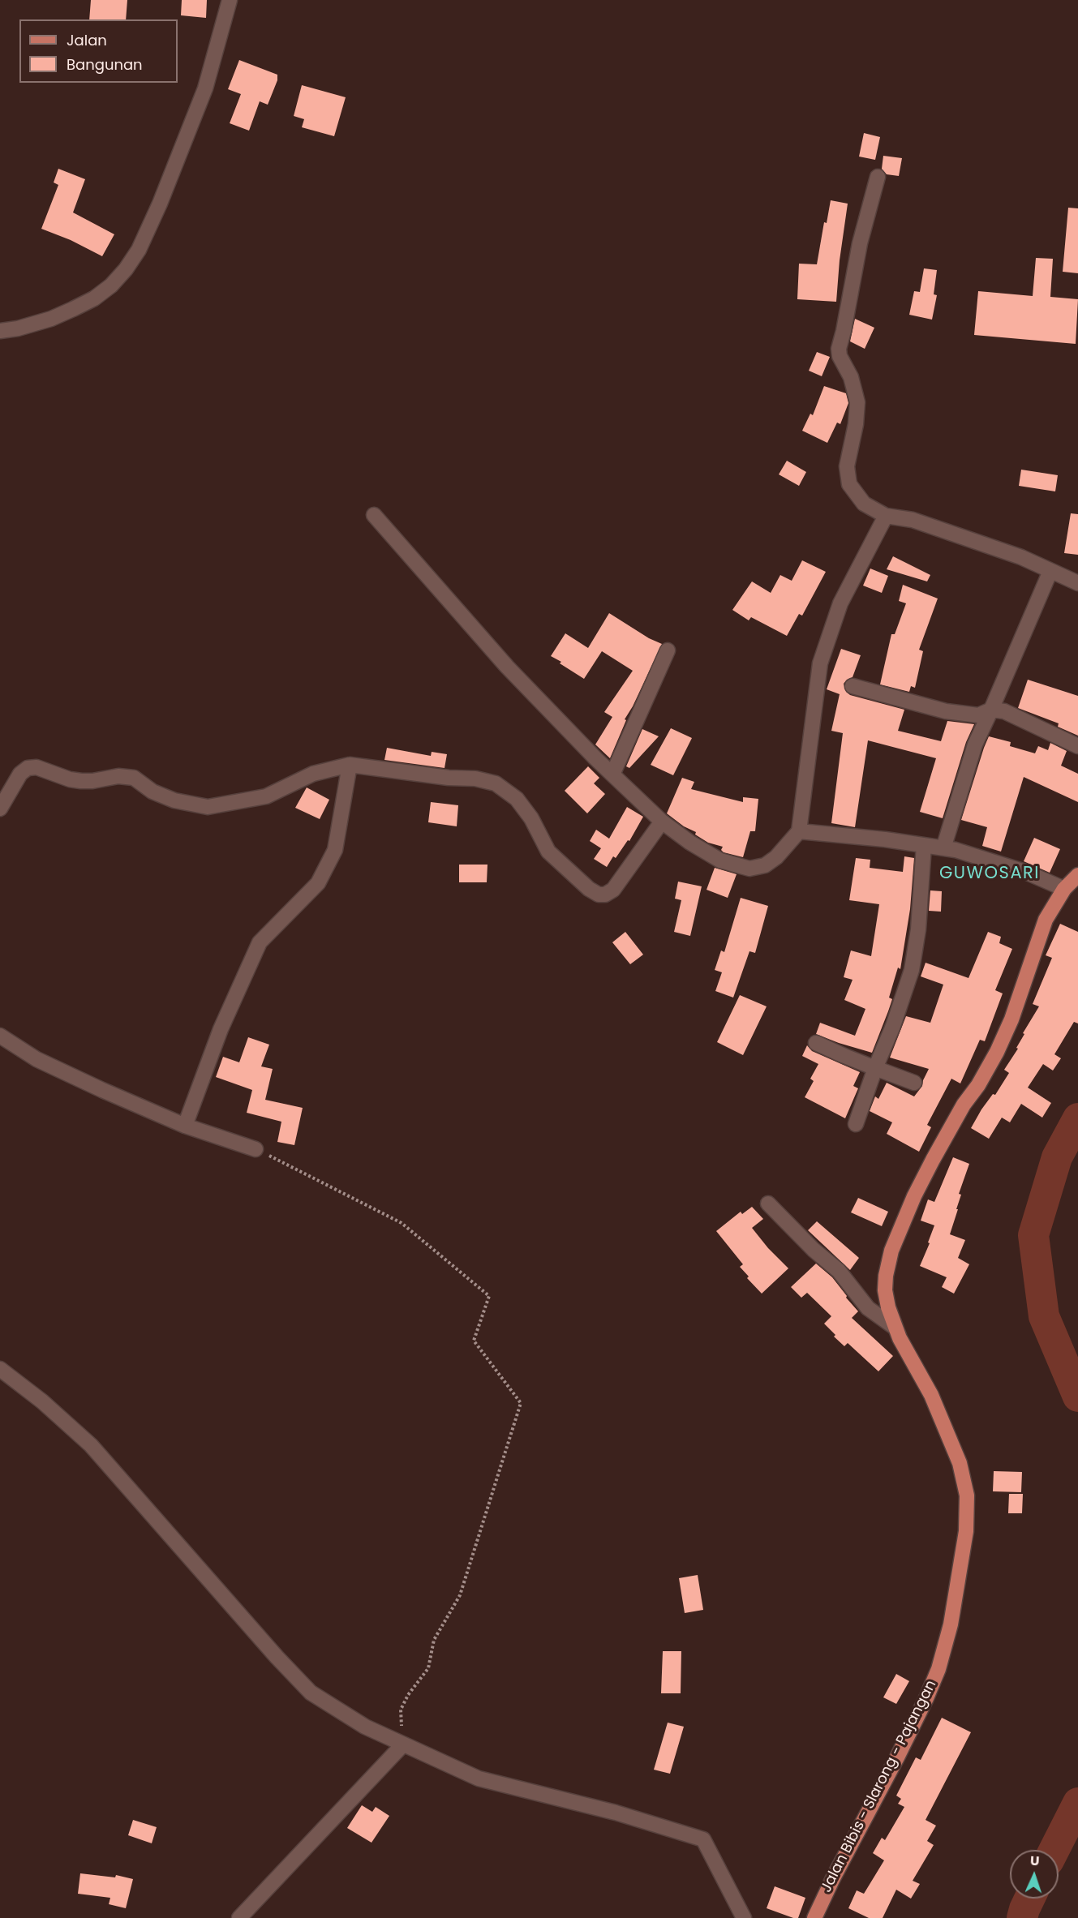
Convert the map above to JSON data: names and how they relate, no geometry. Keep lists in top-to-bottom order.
{
  "streets": {
    "main road": ["Jalan Bibis - Slarong - Pajangan"]
  },
  "districts": ["GUWOSARI"],
  "legend": ["Jalan", "Bangunan"],
  "north": "top"
}
